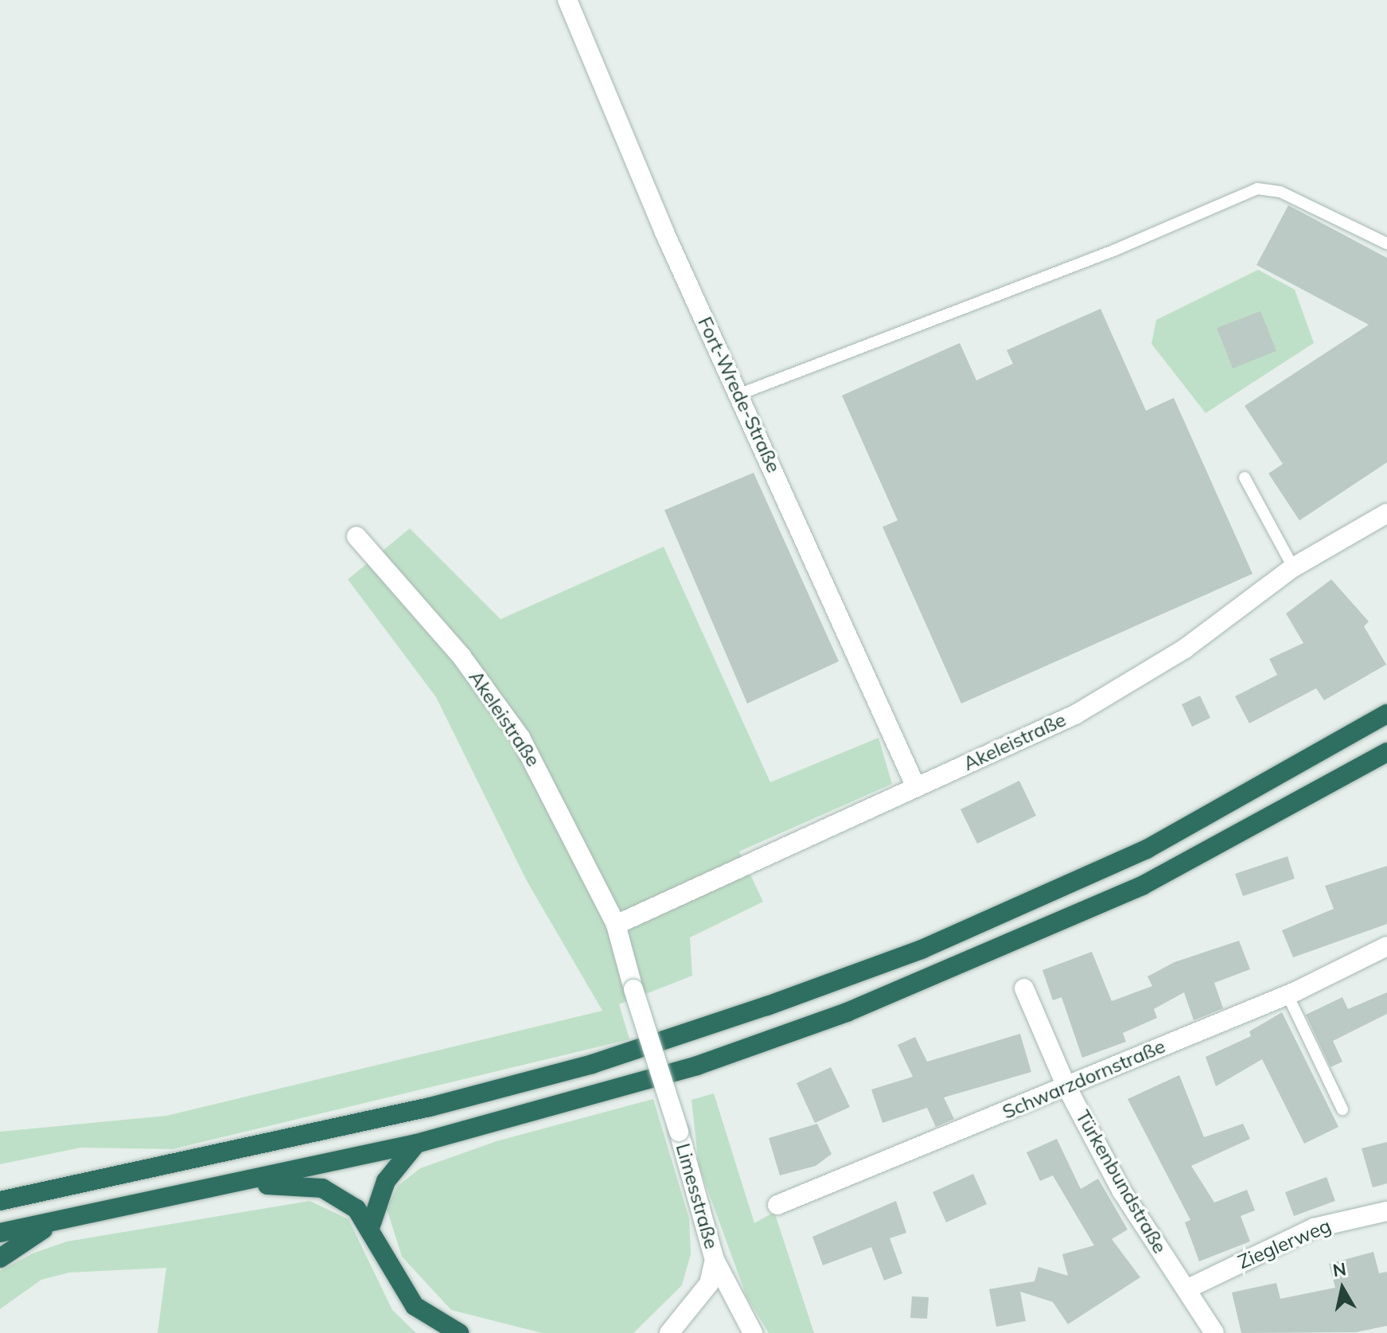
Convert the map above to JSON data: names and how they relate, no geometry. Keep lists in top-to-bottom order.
{
  "streets": {
    "street": [
      "Fort-Wrede-Straße",
      "Akeleistraße",
      "Schwarzdornstraße",
      "Türkenbundstraße",
      "Limesstraße",
      "Zieglerweg"
    ]
  },
  "crossings": [
    ["Fort-Wrede-Straße", "Akeleistraße"],
    ["Akeleistraße", "Limesstraße"],
    ["Schwarzdornstraße", "Türkenbundstraße"],
    ["Türkenbundstraße", "Zieglerweg"]
  ],
  "north": "top"
}
